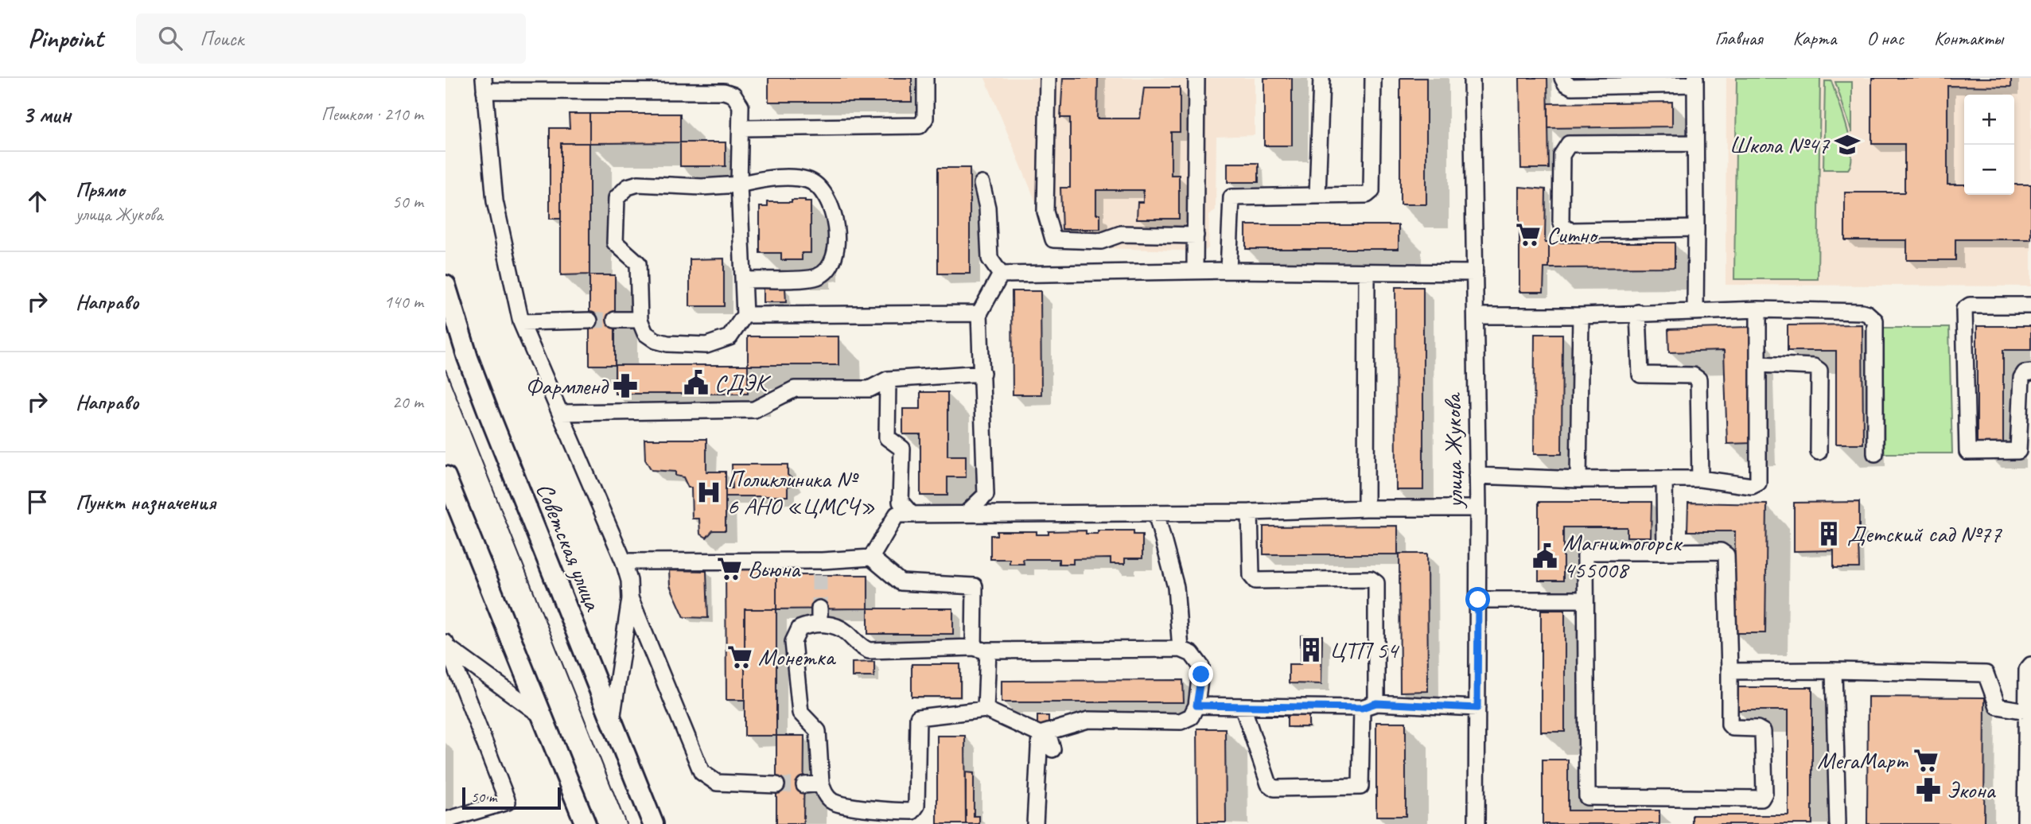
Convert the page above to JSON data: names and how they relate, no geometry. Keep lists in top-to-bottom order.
{
  "streets": {
    "main road": ["Советская улица"],
    "street": ["улица Жукова"]
  },
  "places": {
    "school or university": ["Школа №47"],
    "supermarket": [
      "Ситно",
      "Вьюна",
      "Монетка",
      "МегаМарт"
    ],
    "public building": ["СДЭК", "Магнитогорск 455008"],
    "pharmacy": ["Фармленд", "Экона"],
    "hospital": ["Поликлиника № 6 АНО «ЦМСЧ»"],
    "building": ["Детский сад №77", "ЦТП 54"]
  },
  "scale_bar": "50 m",
  "page": {
    "header": "Pinpoint",
    "search": "Поиск",
    "nav": [
      "Главная",
      "Карта",
      "О нас",
      "Контакты"
    ],
    "heading": ["3 мин", "Пешком · 210 m"],
    "map_buttons": ["+", "−"],
    "list": [
      ["Прямо", "улица Жукова", "50 m"],
      ["Направо", "140 m"],
      ["Направо", "20 m"],
      "Пункт назначения"
    ],
    "scale": "50 m"
  }
}
